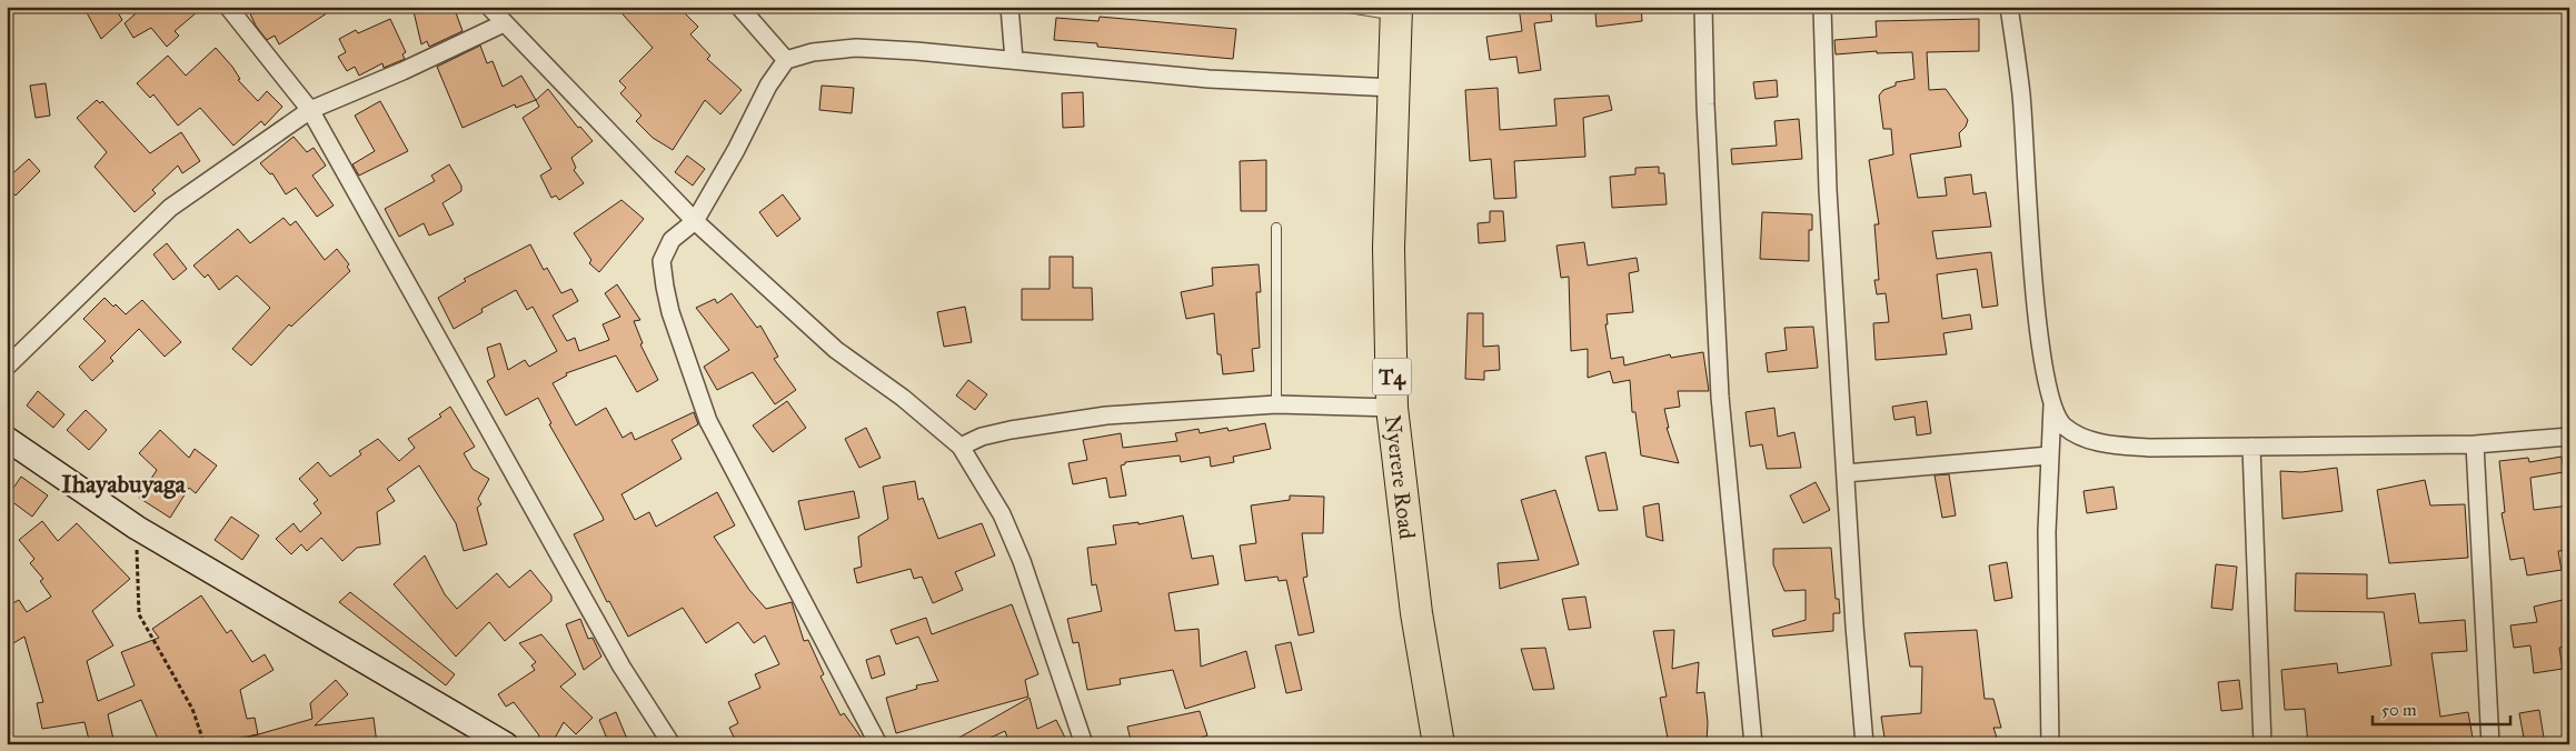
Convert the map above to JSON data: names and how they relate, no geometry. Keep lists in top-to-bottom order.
{
  "streets": {
    "highway": ["T4", "Nyerere Road"]
  },
  "districts": ["Ihayabuyaga"],
  "scale_bar": "50 m"
}
